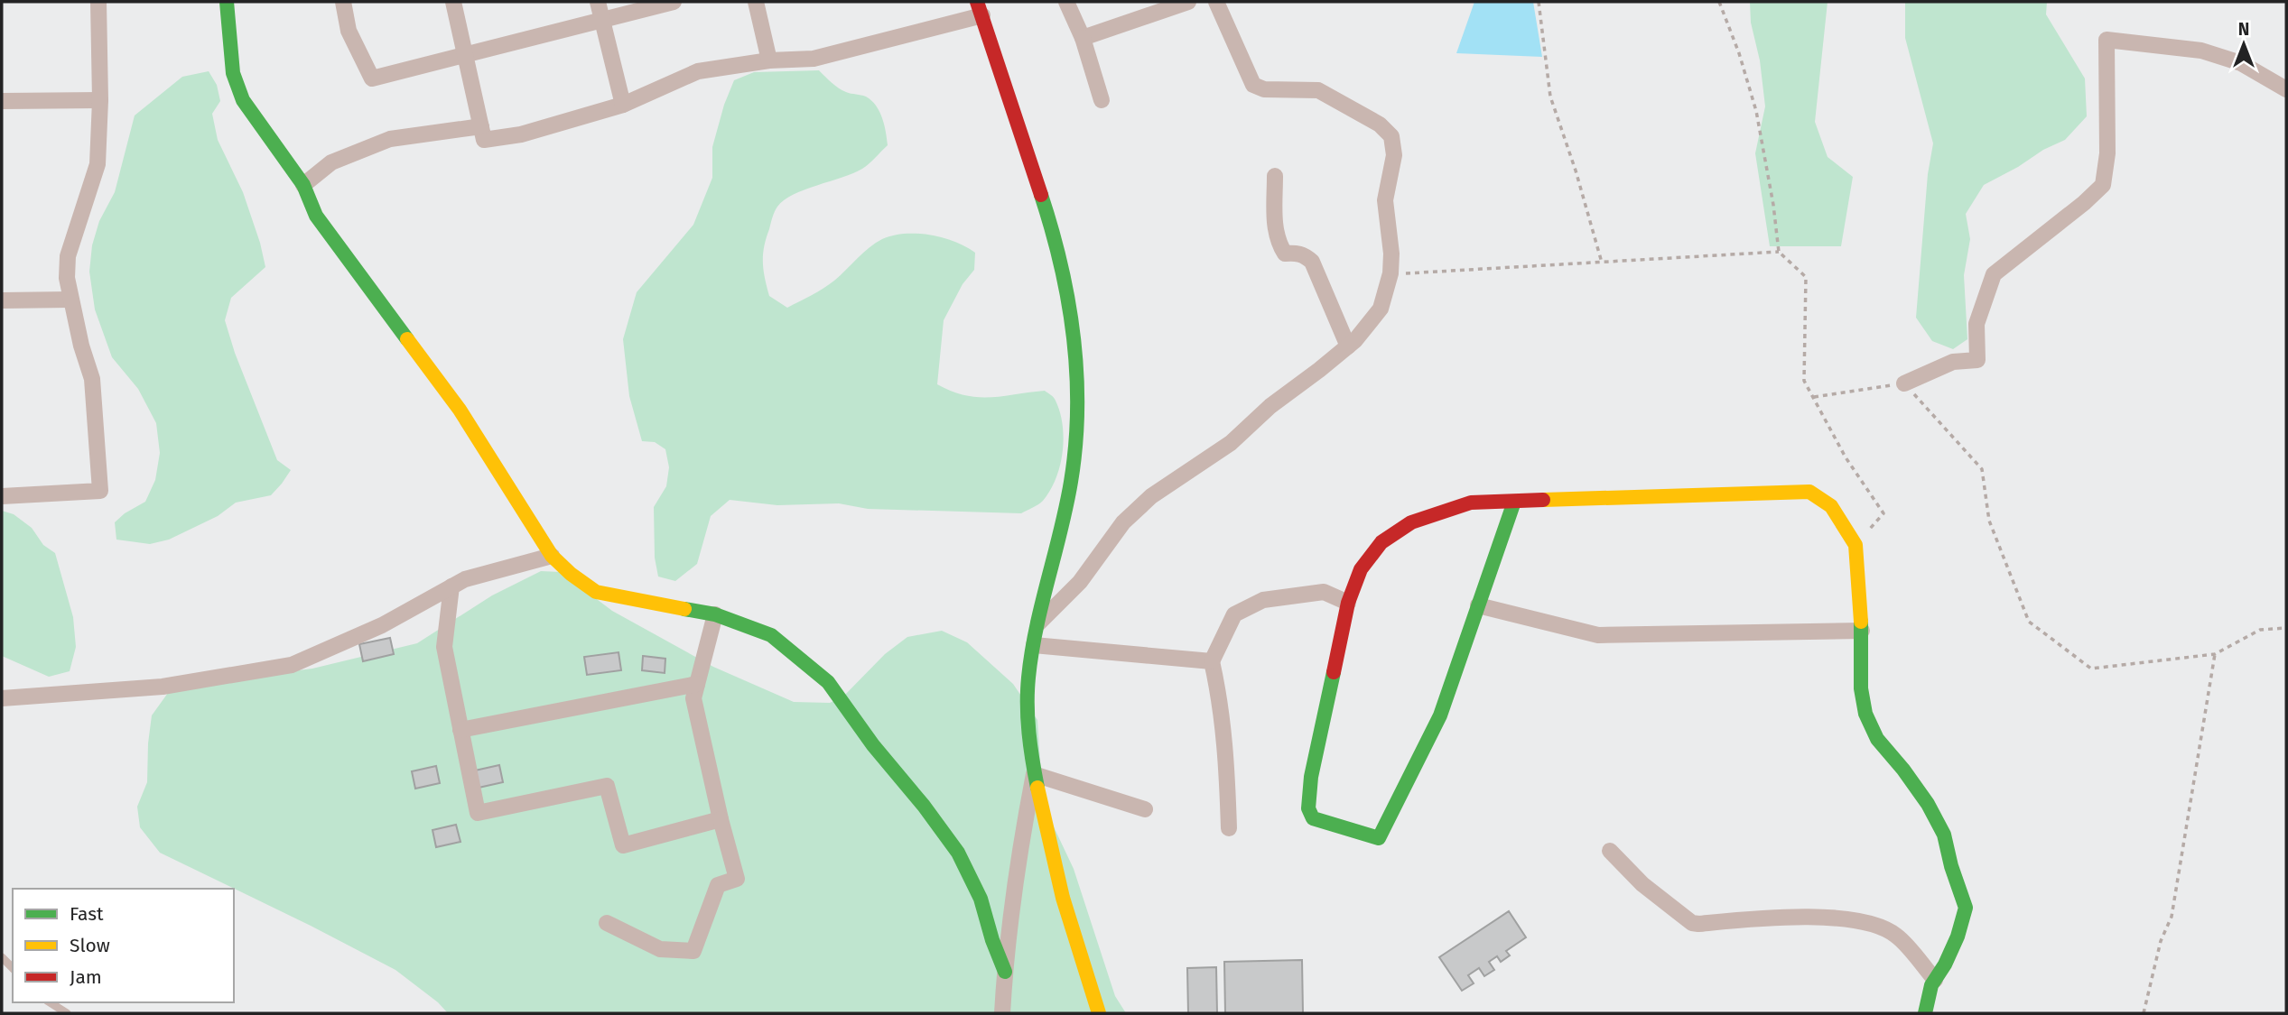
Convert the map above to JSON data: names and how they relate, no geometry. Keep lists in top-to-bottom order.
{
  "legend": ["Fast", "Slow", "Jam"],
  "north": "top"
}
